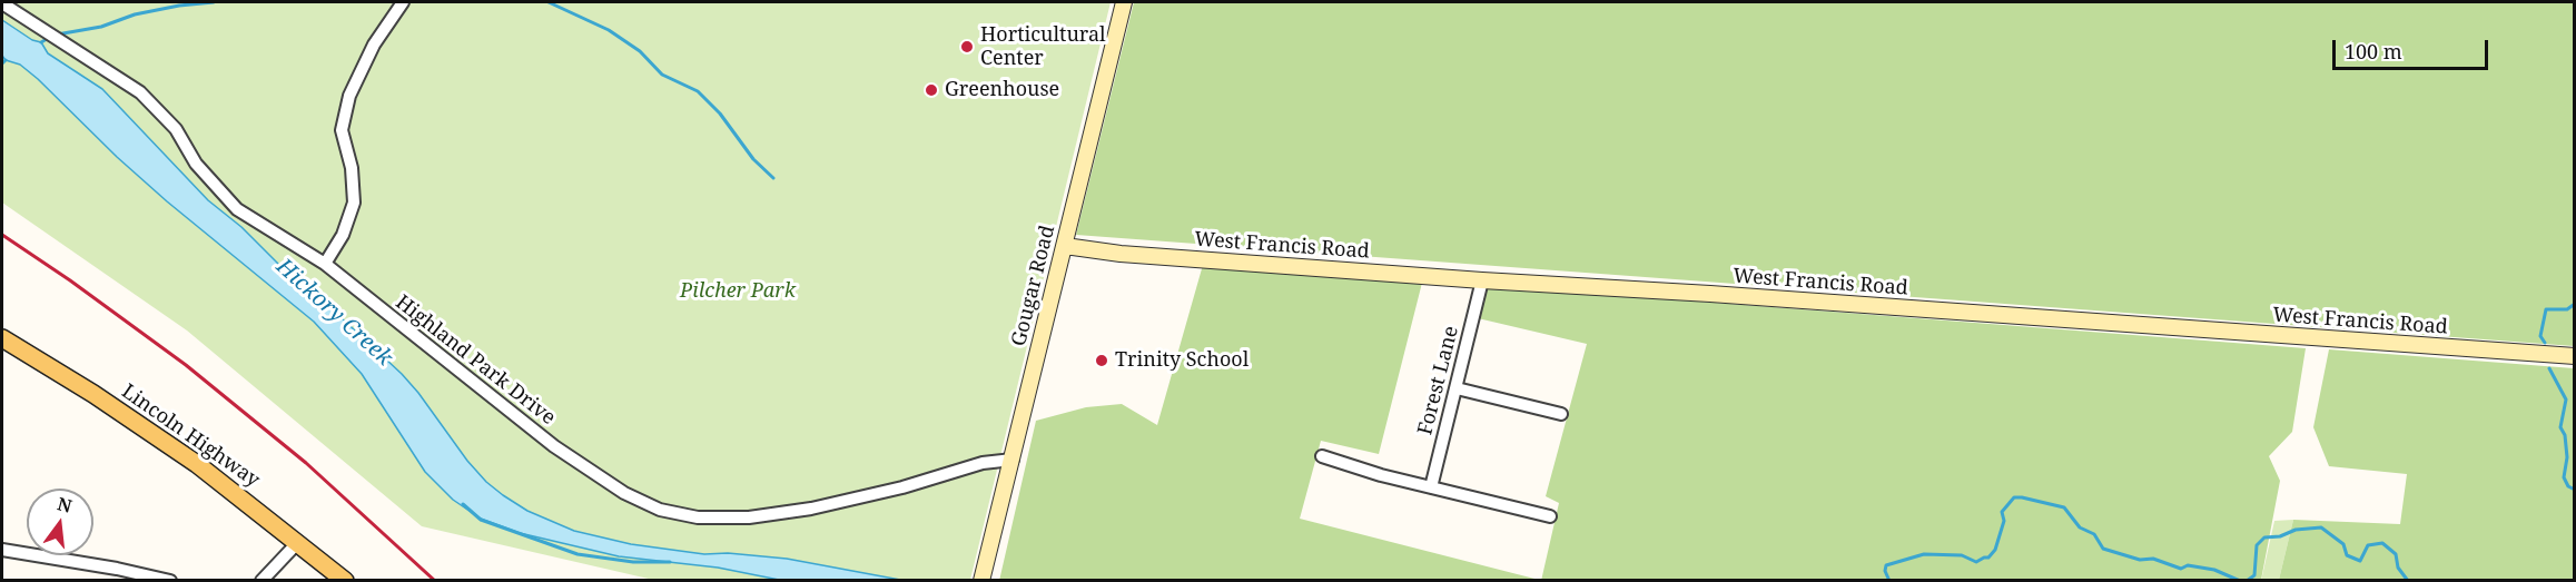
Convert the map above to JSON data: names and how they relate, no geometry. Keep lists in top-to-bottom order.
{
  "streets": {
    "main road": ["Lincoln Highway"],
    "street": [
      "West Francis Road",
      "Gougar Road",
      "Highland Park Drive",
      "Forest Lane"
    ]
  },
  "crossings": [
    ["West Francis Road", "Gougar Road"],
    ["West Francis Road", "Forest Lane"],
    ["Gougar Road", "Highland Park Drive"]
  ],
  "water": ["Hickory Creek"],
  "parks": ["Pilcher Park"],
  "places": ["Horticultural Center", "Greenhouse", "Trinity School"],
  "scale_bar": "100 m",
  "north": "top"
}
